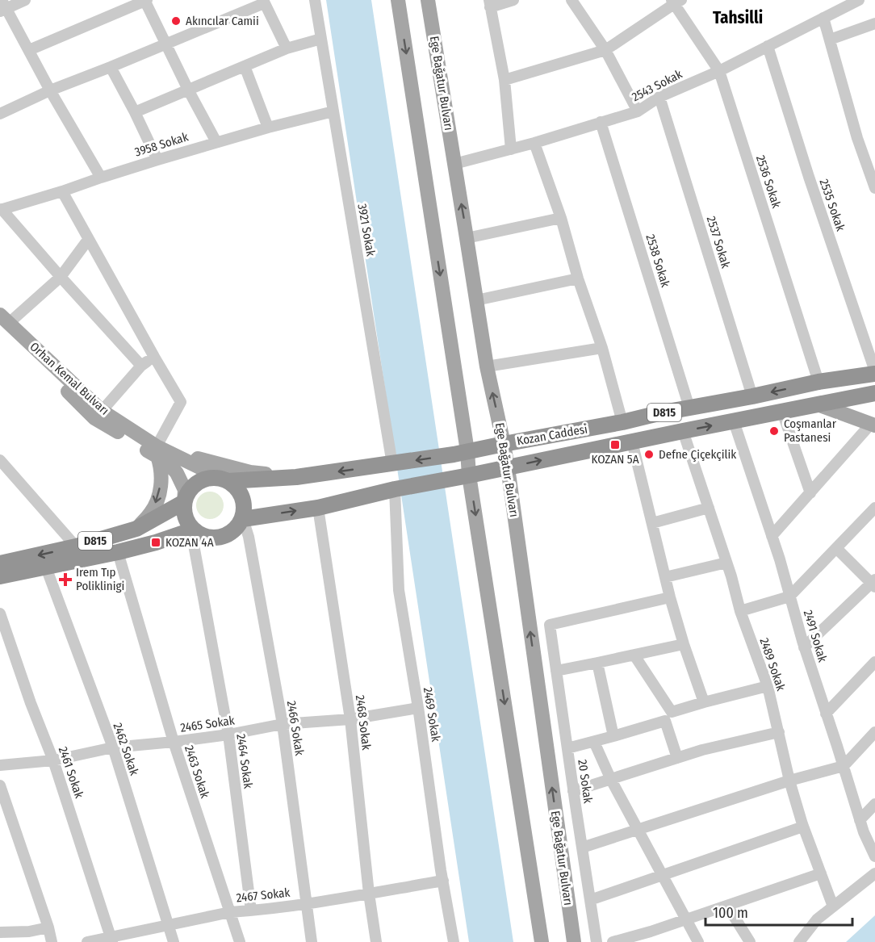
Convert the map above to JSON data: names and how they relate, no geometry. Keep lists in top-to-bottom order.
{
  "streets": {
    "highway": ["D815", "Kozan Caddesi"],
    "main road": ["Ege Bağatur Bulvarı", "Orhan Kemal Bulvarı"],
    "street": [
      "2543 Sokak",
      "3958 Sokak",
      "2536 Sokak",
      "2535 Sokak",
      "3921 Sokak",
      "2537 Sokak",
      "2538 Sokak",
      "2491 Sokak",
      "2489 Sokak",
      "2469 Sokak",
      "2468 Sokak",
      "2465 Sokak",
      "2466 Sokak",
      "2462 Sokak",
      "2464 Sokak",
      "2463 Sokak",
      "2461 Sokak",
      "20 Sokak",
      "2467 Sokak"
    ]
  },
  "crossings": [
    ["Ege Bağatur Bulvarı", "2543 Sokak"],
    ["Ege Bağatur Bulvarı", "Kozan Caddesi"],
    ["2543 Sokak", "2536 Sokak"],
    ["2543 Sokak", "2535 Sokak"],
    ["2543 Sokak", "2537 Sokak"],
    ["2543 Sokak", "2538 Sokak"],
    ["3958 Sokak", "3921 Sokak"],
    ["2536 Sokak", "Kozan Caddesi"],
    ["2535 Sokak", "Kozan Caddesi"],
    ["3921 Sokak", "Kozan Caddesi"],
    ["2537 Sokak", "Kozan Caddesi"],
    ["2538 Sokak", "Kozan Caddesi"],
    ["D815", "Kozan Caddesi"],
    ["D815", "2466 Sokak"],
    ["D815", "2462 Sokak"],
    ["D815", "2464 Sokak"],
    ["D815", "2463 Sokak"],
    ["Kozan Caddesi", "2491 Sokak"],
    ["Kozan Caddesi", "2489 Sokak"],
    ["Kozan Caddesi", "2469 Sokak"],
    ["Kozan Caddesi", "2468 Sokak"],
    ["Kozan Caddesi", "2466 Sokak"],
    ["Kozan Caddesi", "2464 Sokak"],
    ["2469 Sokak", "2465 Sokak"],
    ["2469 Sokak", "2467 Sokak"],
    ["2468 Sokak", "2465 Sokak"],
    ["2468 Sokak", "2467 Sokak"],
    ["2465 Sokak", "2466 Sokak"],
    ["2465 Sokak", "2462 Sokak"],
    ["2465 Sokak", "2464 Sokak"],
    ["2465 Sokak", "2463 Sokak"],
    ["2465 Sokak", "2461 Sokak"],
    ["2466 Sokak", "2464 Sokak"],
    ["2466 Sokak", "2467 Sokak"],
    ["2462 Sokak", "2467 Sokak"],
    ["2464 Sokak", "2467 Sokak"],
    ["2463 Sokak", "2467 Sokak"],
    ["2461 Sokak", "2467 Sokak"]
  ],
  "districts": ["Tahsilli"],
  "places": {
    "other": ["Akıncılar Camii", "Coşmanlar Pastanesi", "Defne Çiçekçilik"],
    "transit": ["KOZAN 5A", "KOZAN 4A"],
    "health": ["Irem Tıp Poliklinigi"]
  },
  "scale_bar": "100 m"
}
